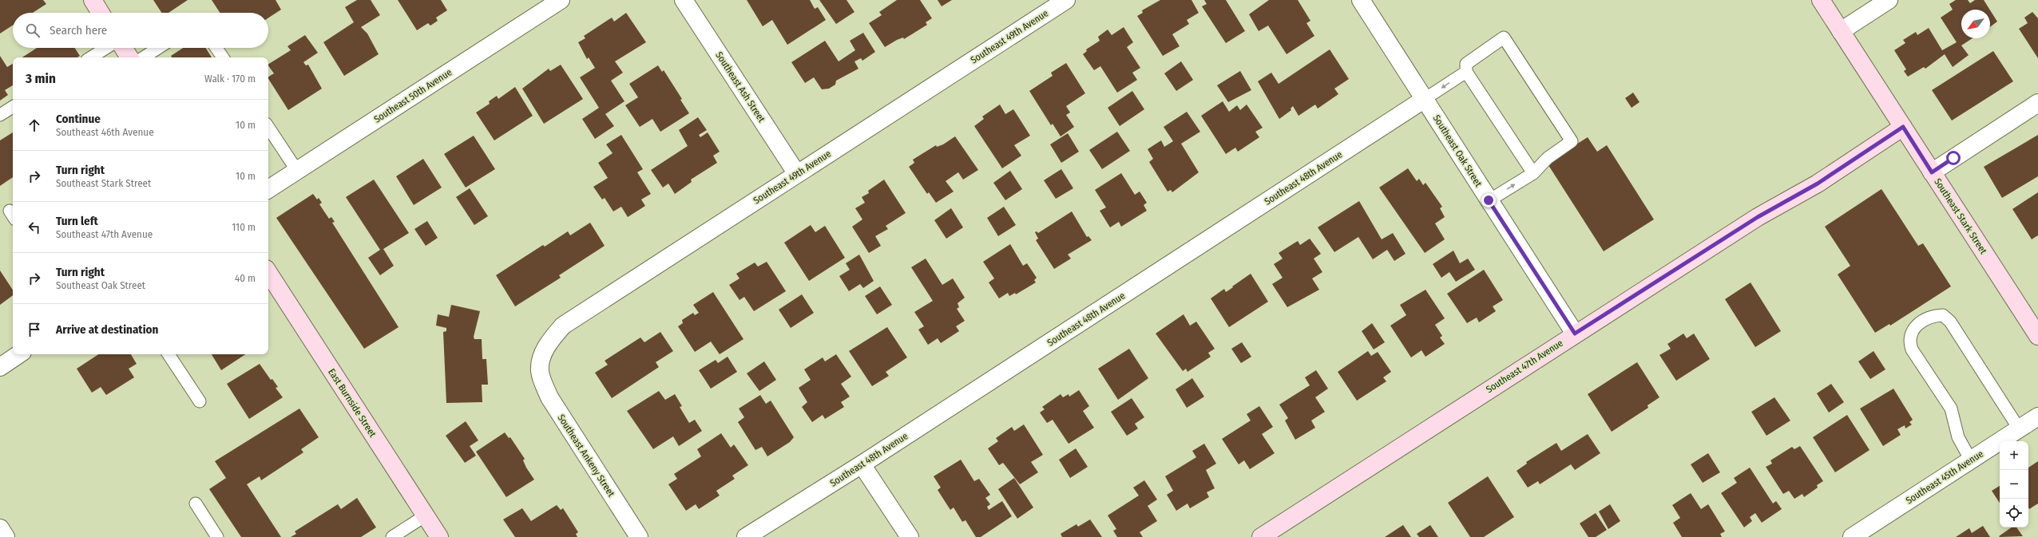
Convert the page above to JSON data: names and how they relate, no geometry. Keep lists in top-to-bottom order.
{
  "streets": {
    "street": [
      "Southeast 49th Avenue",
      "Southeast Ash Street",
      "Southeast 50th Avenue",
      "Southeast Oak Street",
      "Southeast 48th Avenue",
      "Southeast Stark Street",
      "Southeast 47th Avenue",
      "East Burnside Street",
      "Southeast Ankeny Street",
      "Southeast 45th Avenue"
    ]
  },
  "crossings": [
    ["Southeast 49th Avenue", "Southeast Ash Street"],
    ["Southeast 49th Avenue", "Southeast Ankeny Street"],
    ["Southeast Oak Street", "Southeast 48th Avenue"],
    ["Southeast Oak Street", "Southeast 47th Avenue"],
    ["Southeast Stark Street", "Southeast 47th Avenue"]
  ],
  "north": "bottom left",
  "page": {
    "search": "Search here",
    "heading": ["3 min", "Walk · 170 m"],
    "list": [
      ["Continue", "Southeast 46th Avenue", "10 m"],
      ["Turn right", "Southeast Stark Street", "10 m"],
      ["Turn left", "Southeast 47th Avenue", "110 m"],
      ["Turn right", "Southeast Oak Street", "40 m"],
      "Arrive at destination"
    ],
    "map_buttons": ["+", "−"]
  }
}
